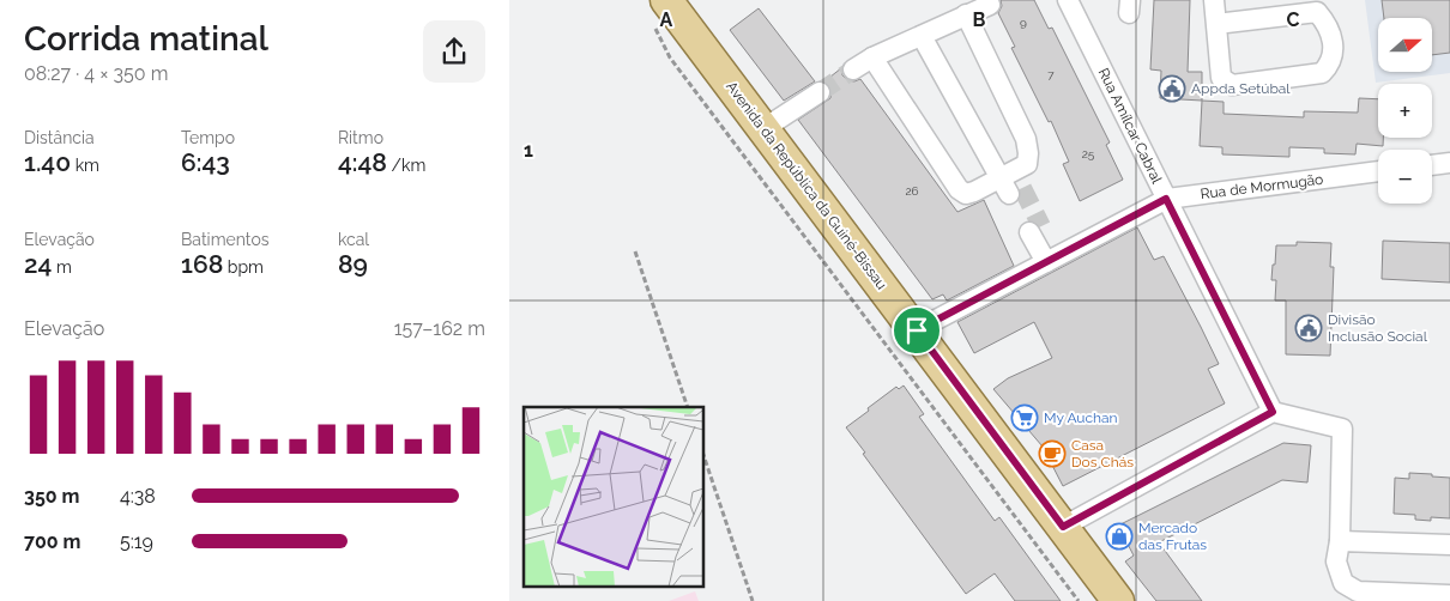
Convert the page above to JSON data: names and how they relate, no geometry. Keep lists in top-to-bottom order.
{
  "streets": {
    "main road": ["Avenida da República da Guiné-Bissau"],
    "street": ["Rua Amílcar Cabral", "Rua de Mormugão"]
  },
  "crossings": [
    ["Rua Amílcar Cabral", "Rua de Mormugão"],
    ["Avenida da República da Guiné-Bissau", "Rua de Mormugão"]
  ],
  "places": {
    "public building": ["Appda Setúbal", "Divisão Inclusão Social"],
    "supermarket": ["My Auchan"],
    "cafe": ["Casa Dos Chás"],
    "shop": ["Mercado das Frutas"]
  },
  "house_numbers": [
    "9",
    "7",
    "25",
    "26"
  ],
  "north": "right",
  "page": {
    "heading": ["Corrida matinal", "08:27 · 4 × 350 m"],
    "map_buttons": ["+", "−"],
    "stats": [
      ["Distância", "1.40 km"],
      ["Tempo", "6:43"],
      ["Ritmo", "4:48 /km"],
      ["Elevação", "24 m"],
      ["Batimentos", "168 bpm"],
      ["kcal", "89"]
    ],
    "chart": ["Elevação", "157–162 m"],
    "list": [
      {
        "name": "350 m",
        "note": "4:38"
      },
      {
        "name": "700 m",
        "note": "5:19"
      }
    ]
  },
  "grid": {
    "columns": ["A", "B", "C"],
    "rows": ["1"]
  }
}
